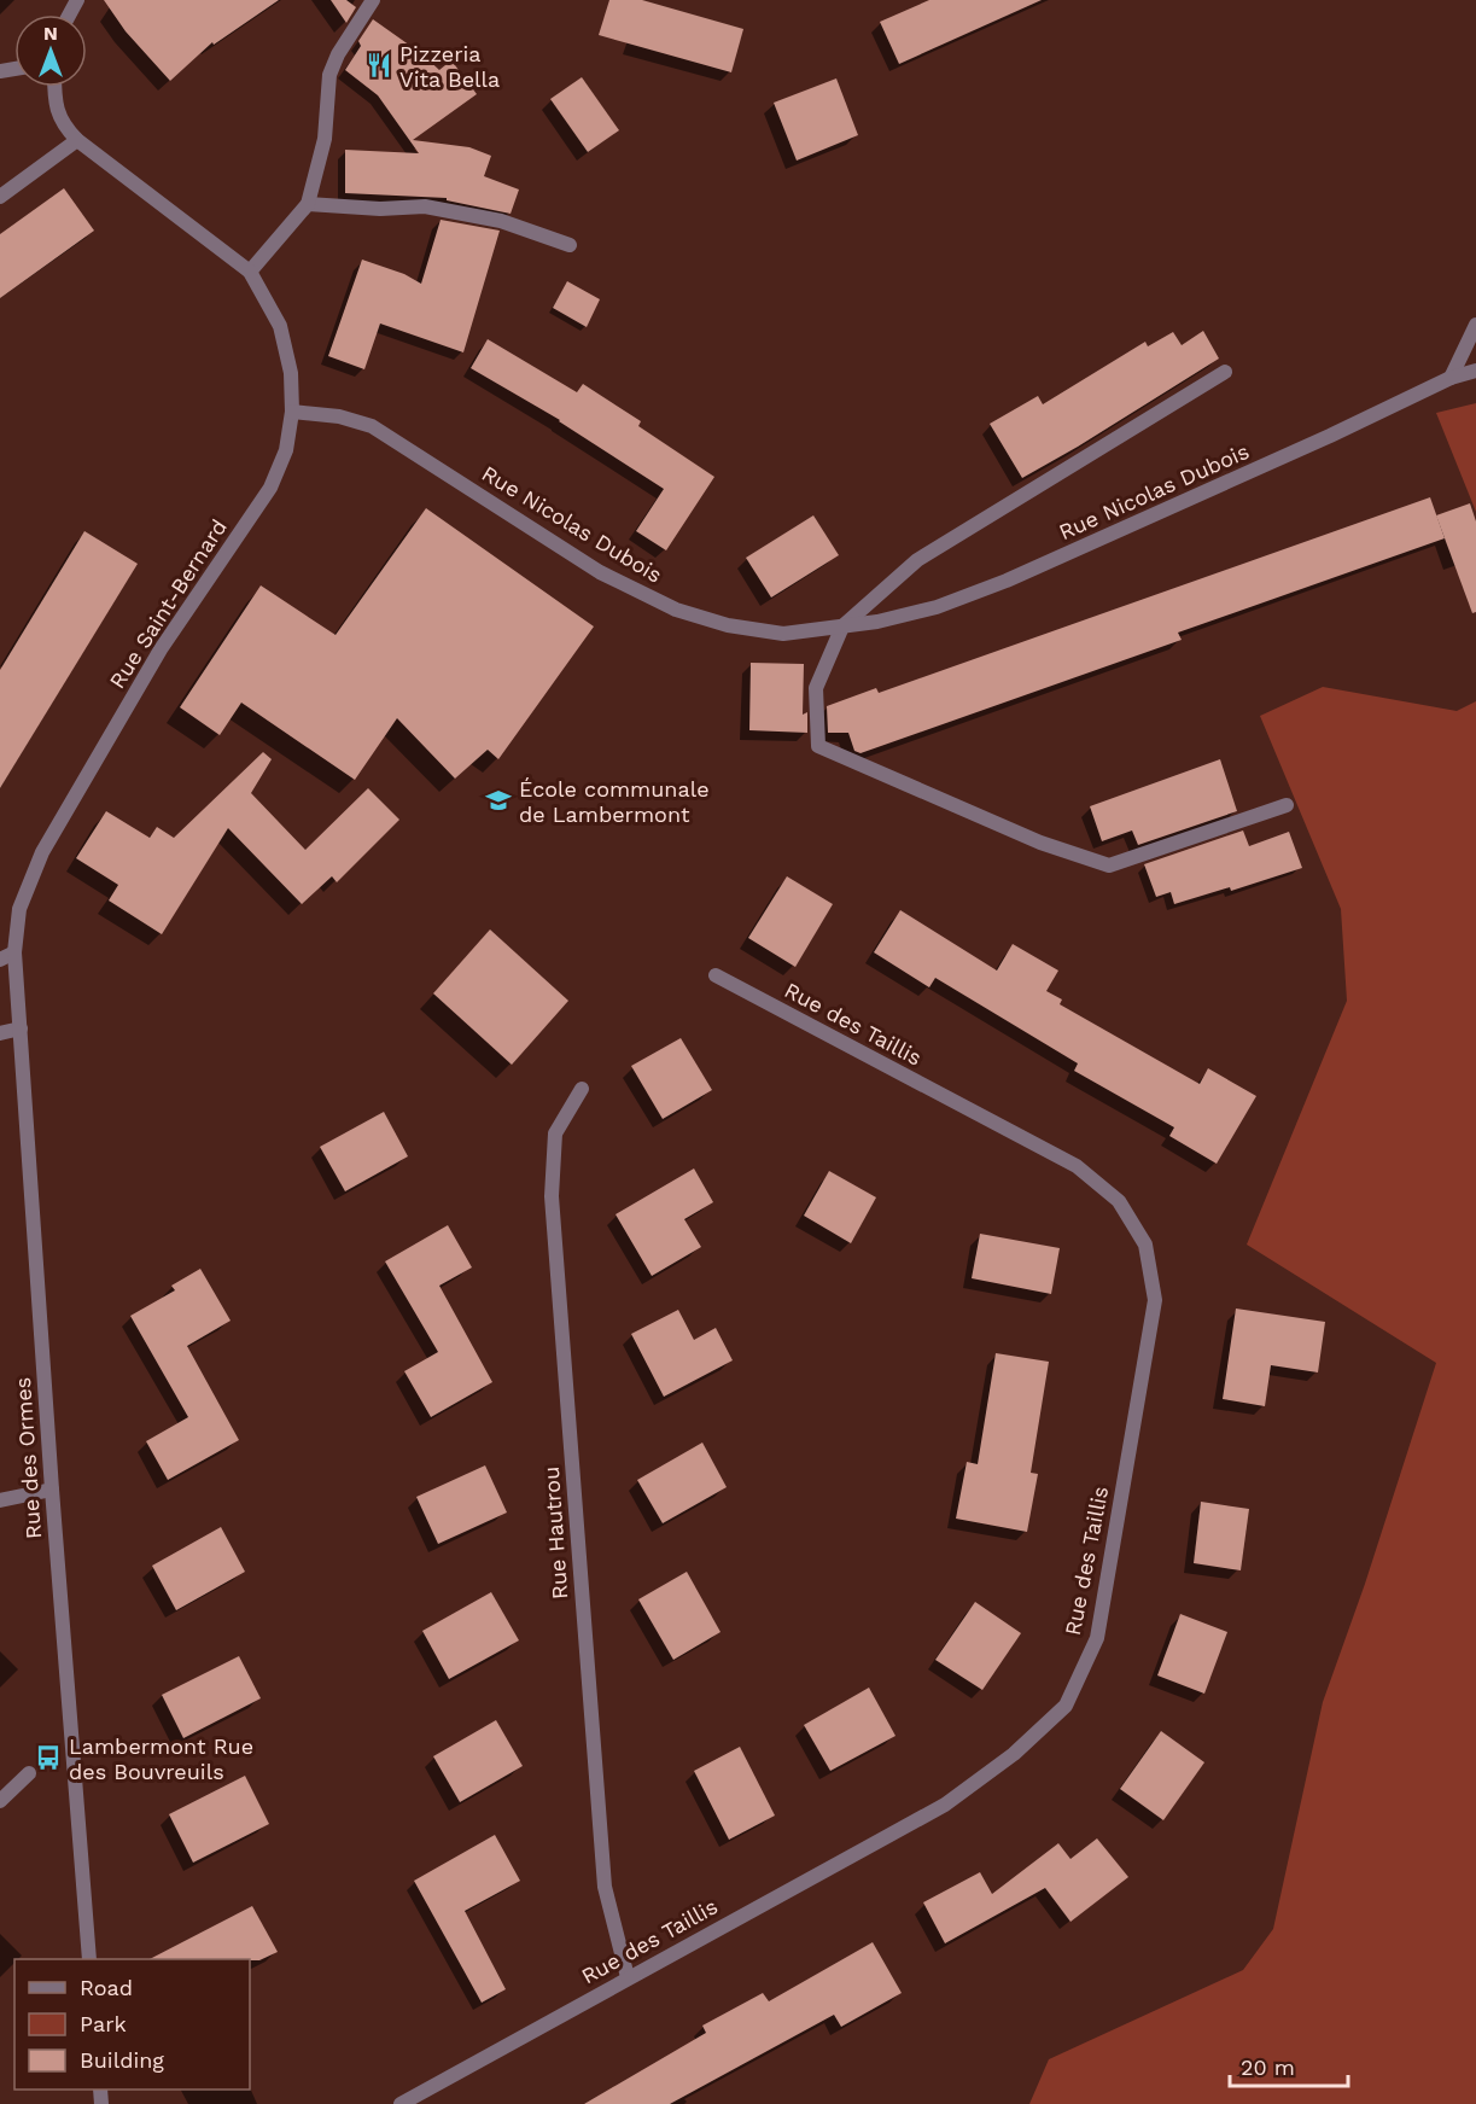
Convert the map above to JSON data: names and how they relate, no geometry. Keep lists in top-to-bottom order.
{
  "streets": {
    "street": [
      "Rue Nicolas Dubois",
      "Rue Saint-Bernard",
      "Rue des Taillis",
      "Rue des Ormes",
      "Rue Hautrou"
    ]
  },
  "crossings": [
    ["Rue Nicolas Dubois", "Rue Saint-Bernard"],
    ["Rue Saint-Bernard", "Rue des Ormes"],
    ["Rue des Taillis", "Rue Hautrou"]
  ],
  "places": {
    "restaurant": ["Pizzeria Vita Bella"],
    "school or university": ["École communale de Lambermont"],
    "bus stop": ["Lambermont Rue des Bouvreuils"]
  },
  "legend": ["Road", "Park", "Building"],
  "scale_bar": "20 m",
  "north": "top"
}
